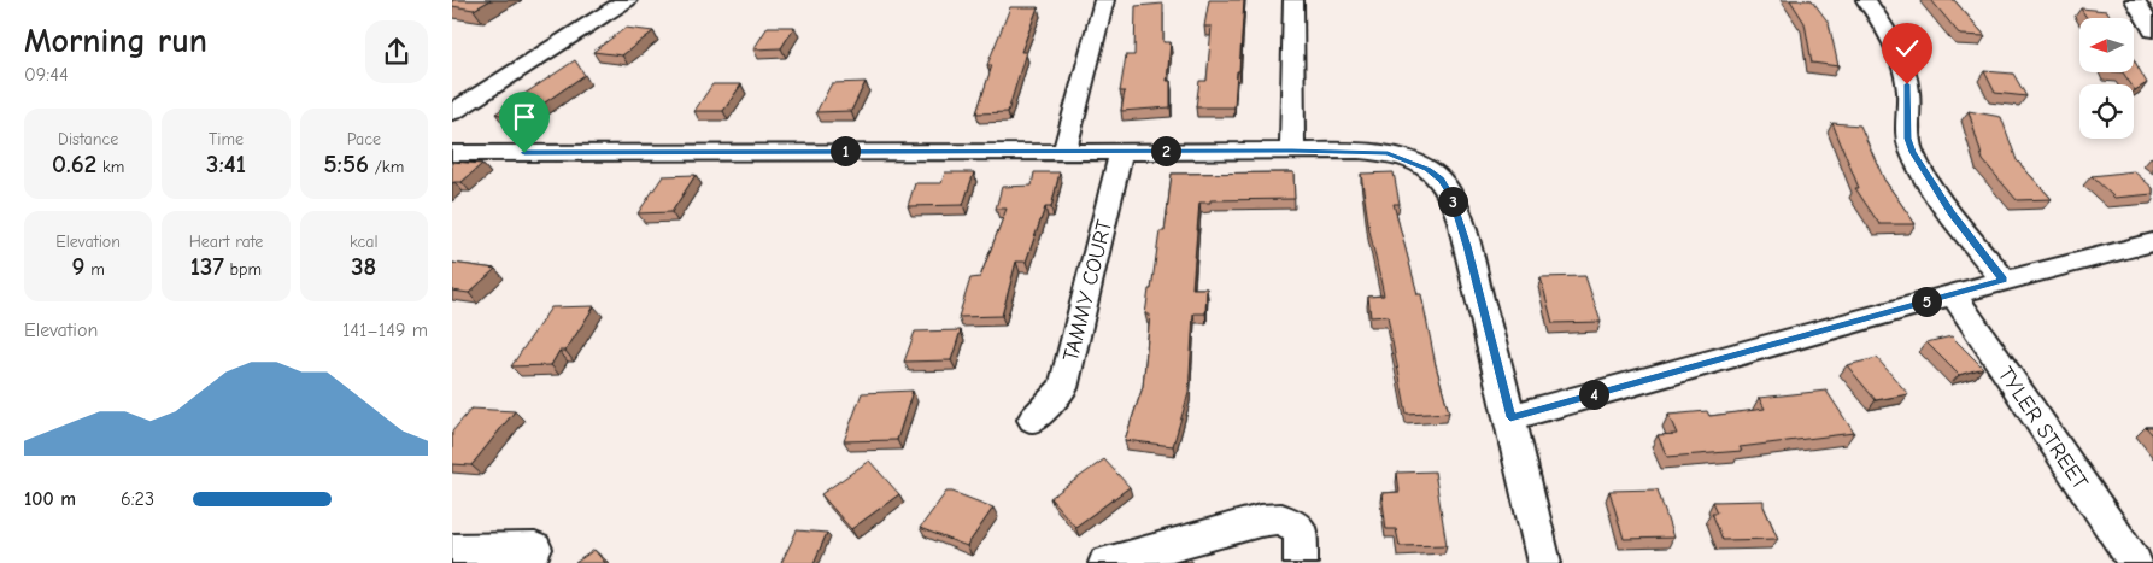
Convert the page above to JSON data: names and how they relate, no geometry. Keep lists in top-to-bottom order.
{
  "streets": {
    "street": ["TAMMY COURT", "TYLER STREET"]
  },
  "north": "left",
  "page": {
    "heading": ["Morning run", "09:44"],
    "stats": [
      ["Distance", "0.62 km"],
      ["Time", "3:41"],
      ["Pace", "5:56 /km"],
      ["Elevation", "9 m"],
      ["Heart rate", "137 bpm"],
      ["kcal", "38"]
    ],
    "pins": [
      "1",
      "2",
      "3",
      "5",
      "4"
    ],
    "chart": ["Elevation", "141–149 m"],
    "list": [
      {
        "name": "100 m",
        "note": "6:23"
      }
    ]
  }
}
